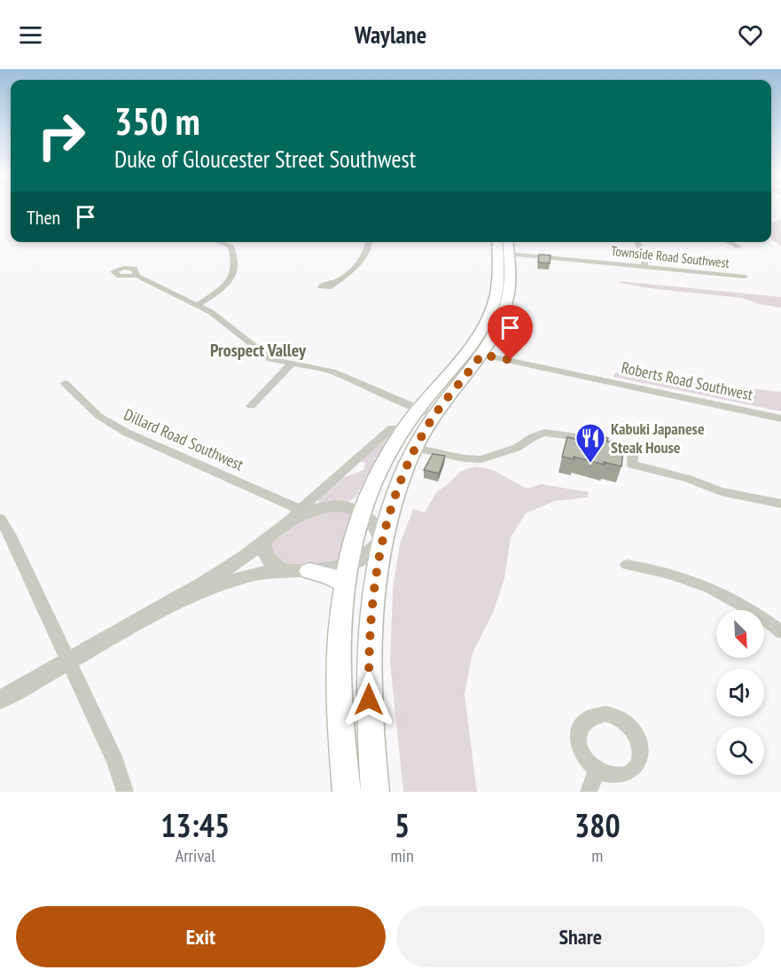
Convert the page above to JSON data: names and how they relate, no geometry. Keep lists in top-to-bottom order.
{
  "streets": {
    "street": ["Townside Road Southwest", "Roberts Road Southwest", "Dillard Road Southwest"]
  },
  "districts": ["Prospect Valley"],
  "places": {
    "restaurant": ["Kabuki Japanese Steak House"]
  },
  "north": "bottom right",
  "page": {
    "header": "Waylane",
    "turn": ["350 m", "Duke of Gloucester Street Southwest"],
    "then": "Then",
    "eta": [
      "13:45",
      "Arrival",
      "5",
      "min",
      "380",
      "m"
    ],
    "buttons": ["Exit", "Share"]
  }
}
